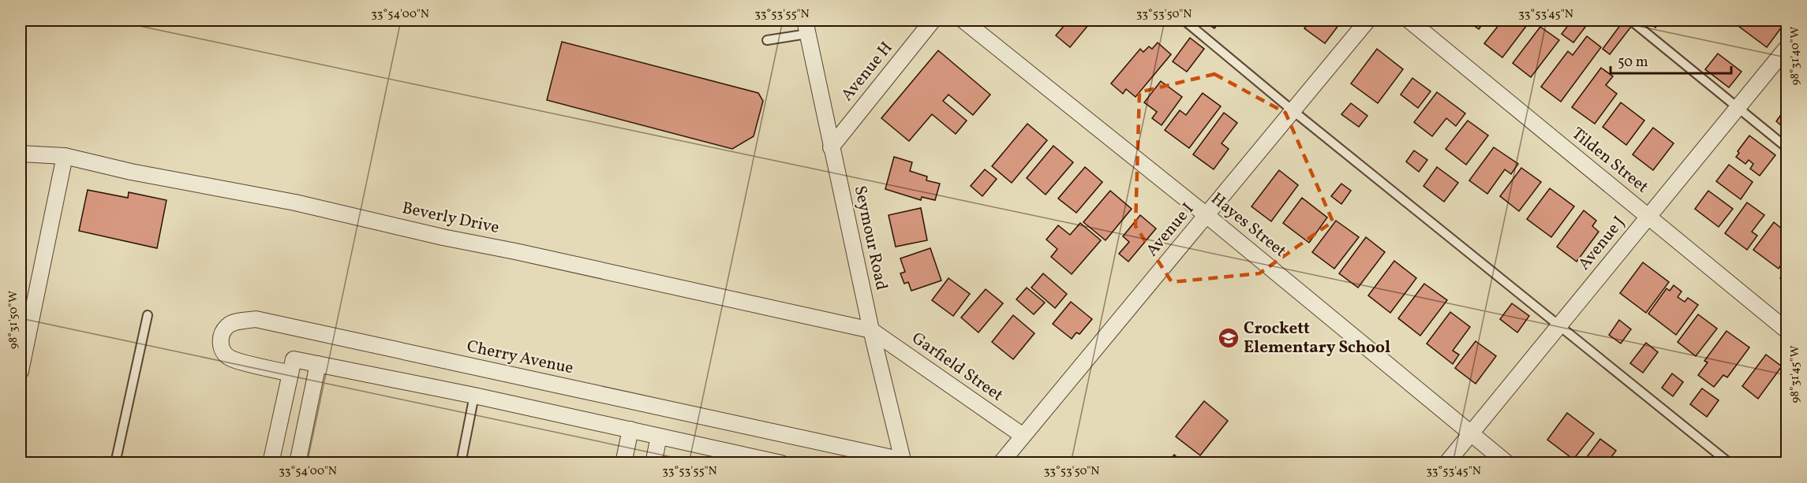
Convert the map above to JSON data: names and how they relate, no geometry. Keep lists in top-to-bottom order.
{
  "streets": {
    "street": [
      "Avenue H",
      "Tilden Street",
      "Beverly Drive",
      "Hayes Street",
      "Avenue I",
      "Seymour Road",
      "Avenue J",
      "Cherry Avenue",
      "Garfield Street"
    ]
  },
  "crossings": [
    ["Avenue H", "Seymour Road"],
    ["Tilden Street", "Avenue J"],
    ["Beverly Drive", "Seymour Road"],
    ["Beverly Drive", "Garfield Street"],
    ["Hayes Street", "Avenue I"],
    ["Hayes Street", "Avenue J"],
    ["Avenue I", "Garfield Street"],
    ["Seymour Road", "Cherry Avenue"],
    ["Seymour Road", "Garfield Street"]
  ],
  "places": {
    "school or university": ["Crockett Elementary School"]
  },
  "scale_bar": "50 m",
  "coordinates": [
    "33°54'00\"N",
    "33°53'55\"N",
    "33°53'50\"N",
    "33°53'45\"N",
    "98°31'40\"W",
    "98°31'50\"W",
    "98°31'45\"W"
  ]
}
